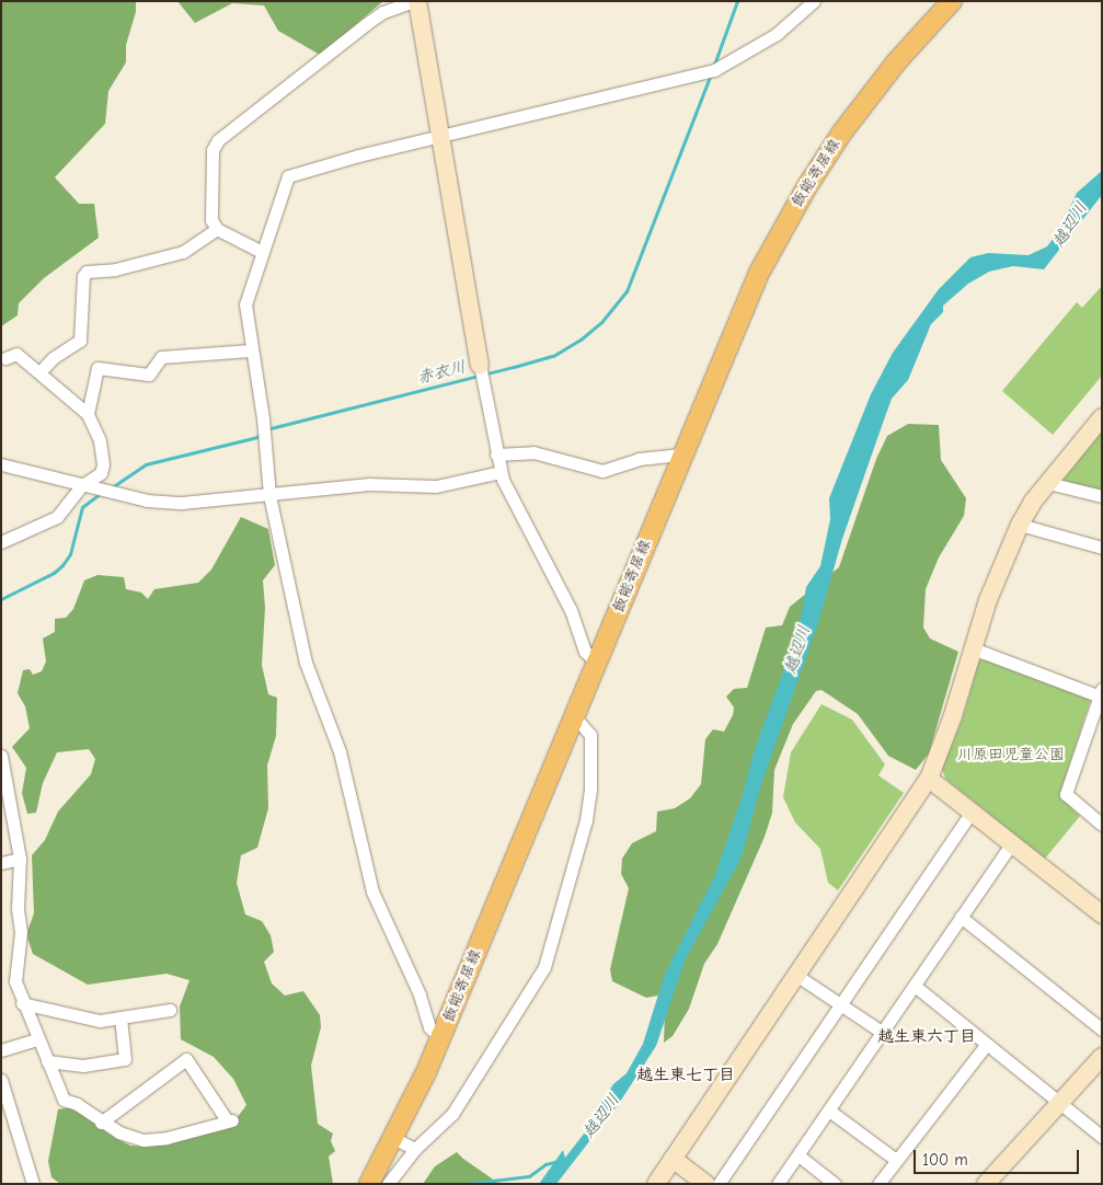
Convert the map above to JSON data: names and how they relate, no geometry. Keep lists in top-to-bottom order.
{
  "streets": {
    "main road": ["飯能寄居線"]
  },
  "districts": ["越生東六丁目", "越生東七丁目"],
  "water": ["越辺川", "赤衣川"],
  "parks": ["川原田児童公園"],
  "scale_bar": "100 m"
}
